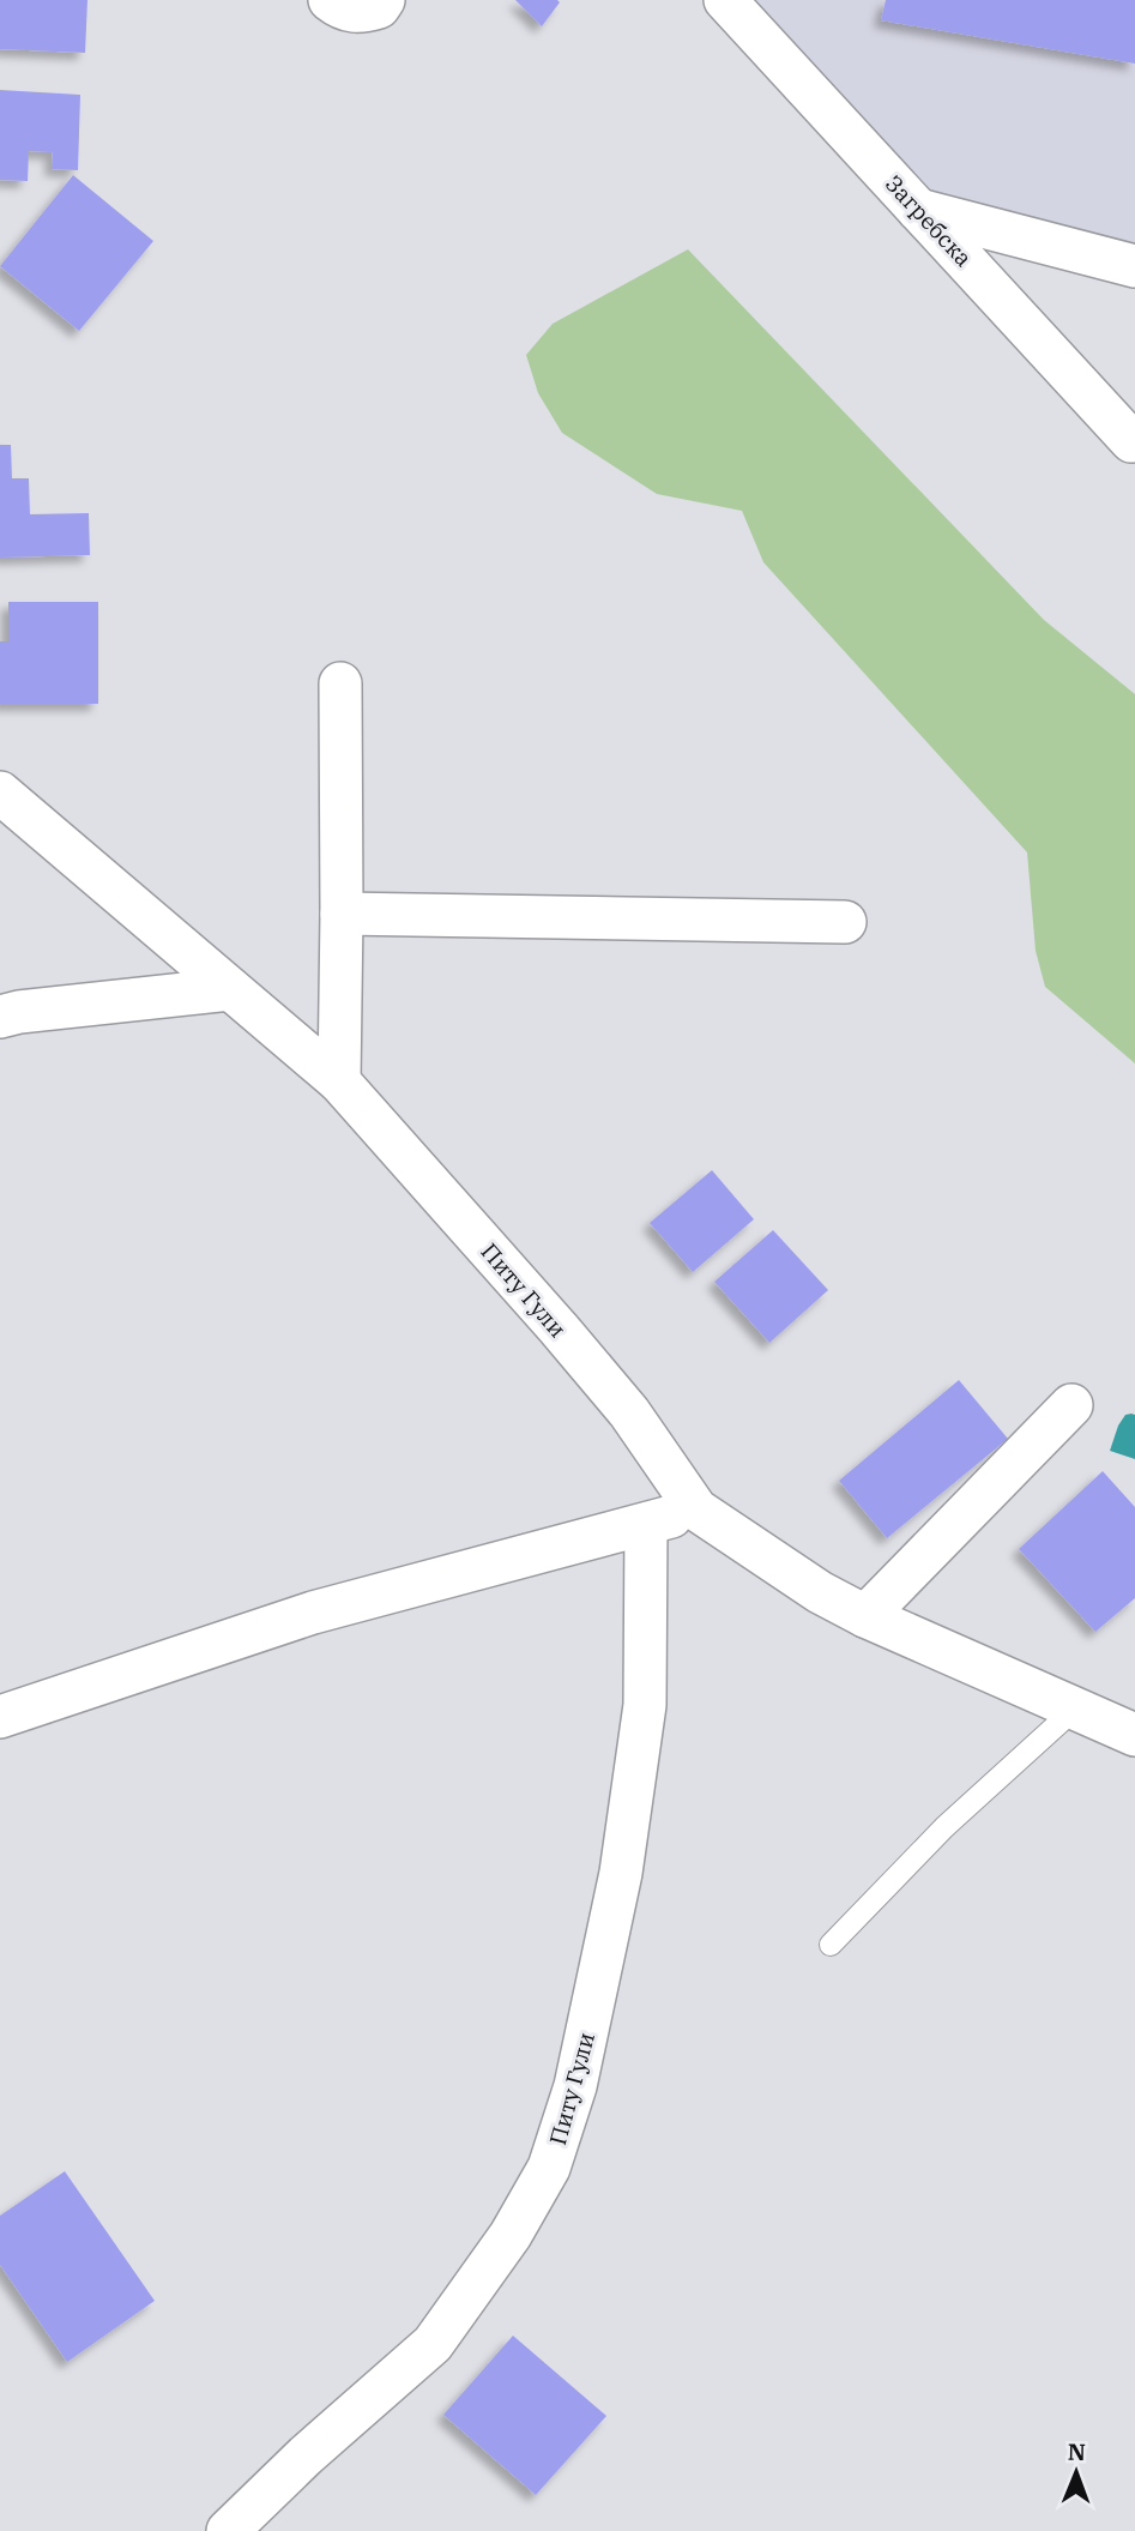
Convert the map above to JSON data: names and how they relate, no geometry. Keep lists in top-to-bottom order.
{
  "streets": {
    "street": ["Загребска", "Питу Гули"]
  },
  "north": "top"
}
